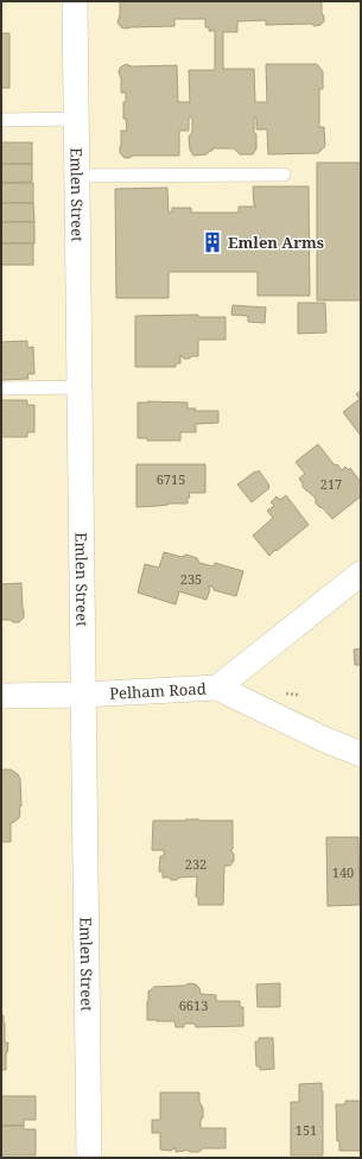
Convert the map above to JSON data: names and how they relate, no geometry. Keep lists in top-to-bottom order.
{
  "streets": {
    "street": ["Emlen Street", "Pelham Road"]
  },
  "crossings": [
    ["Emlen Street", "Pelham Road"]
  ],
  "places": {
    "building": ["Emlen Arms"]
  },
  "house_numbers": [
    "6715",
    "217",
    "235",
    "232",
    "140",
    "6613",
    "151"
  ]
}
